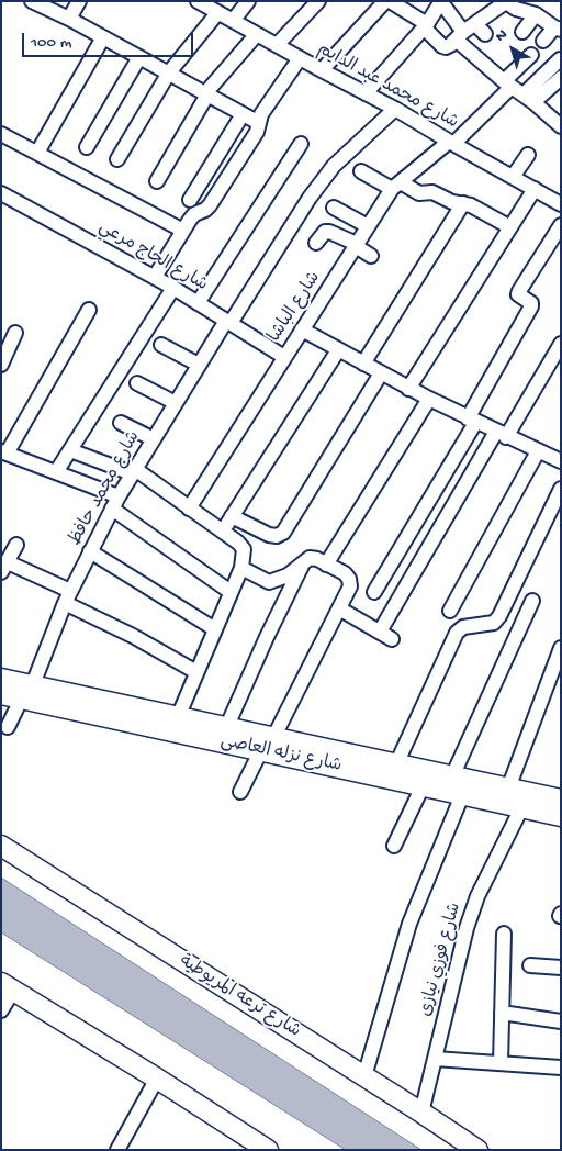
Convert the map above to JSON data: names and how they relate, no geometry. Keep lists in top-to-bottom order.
{
  "streets": {
    "street": [
      "شارع محمد عبد الدايم",
      "شارع الحاج مرعي",
      "شارع الباشا",
      "شارع محمد حافظ",
      "شارع نزله العاصى",
      "شارع فوزي نيازى",
      "شارع ترعه المريوطية"
    ]
  },
  "crossings": [
    ["شارع محمد عبد الدايم", "شارع الباشا"],
    ["شارع محمد عبد الدايم", "شارع محمد حافظ"],
    ["شارع الحاج مرعي", "شارع الباشا"],
    ["شارع الحاج مرعي", "شارع محمد حافظ"],
    ["شارع محمد حافظ", "شارع نزله العاصى"],
    ["شارع نزله العاصى", "شارع فوزي نيازى"],
    ["شارع فوزي نيازى", "شارع ترعه المريوطية"]
  ],
  "scale_bar": "100 m",
  "north": "top left"
}
